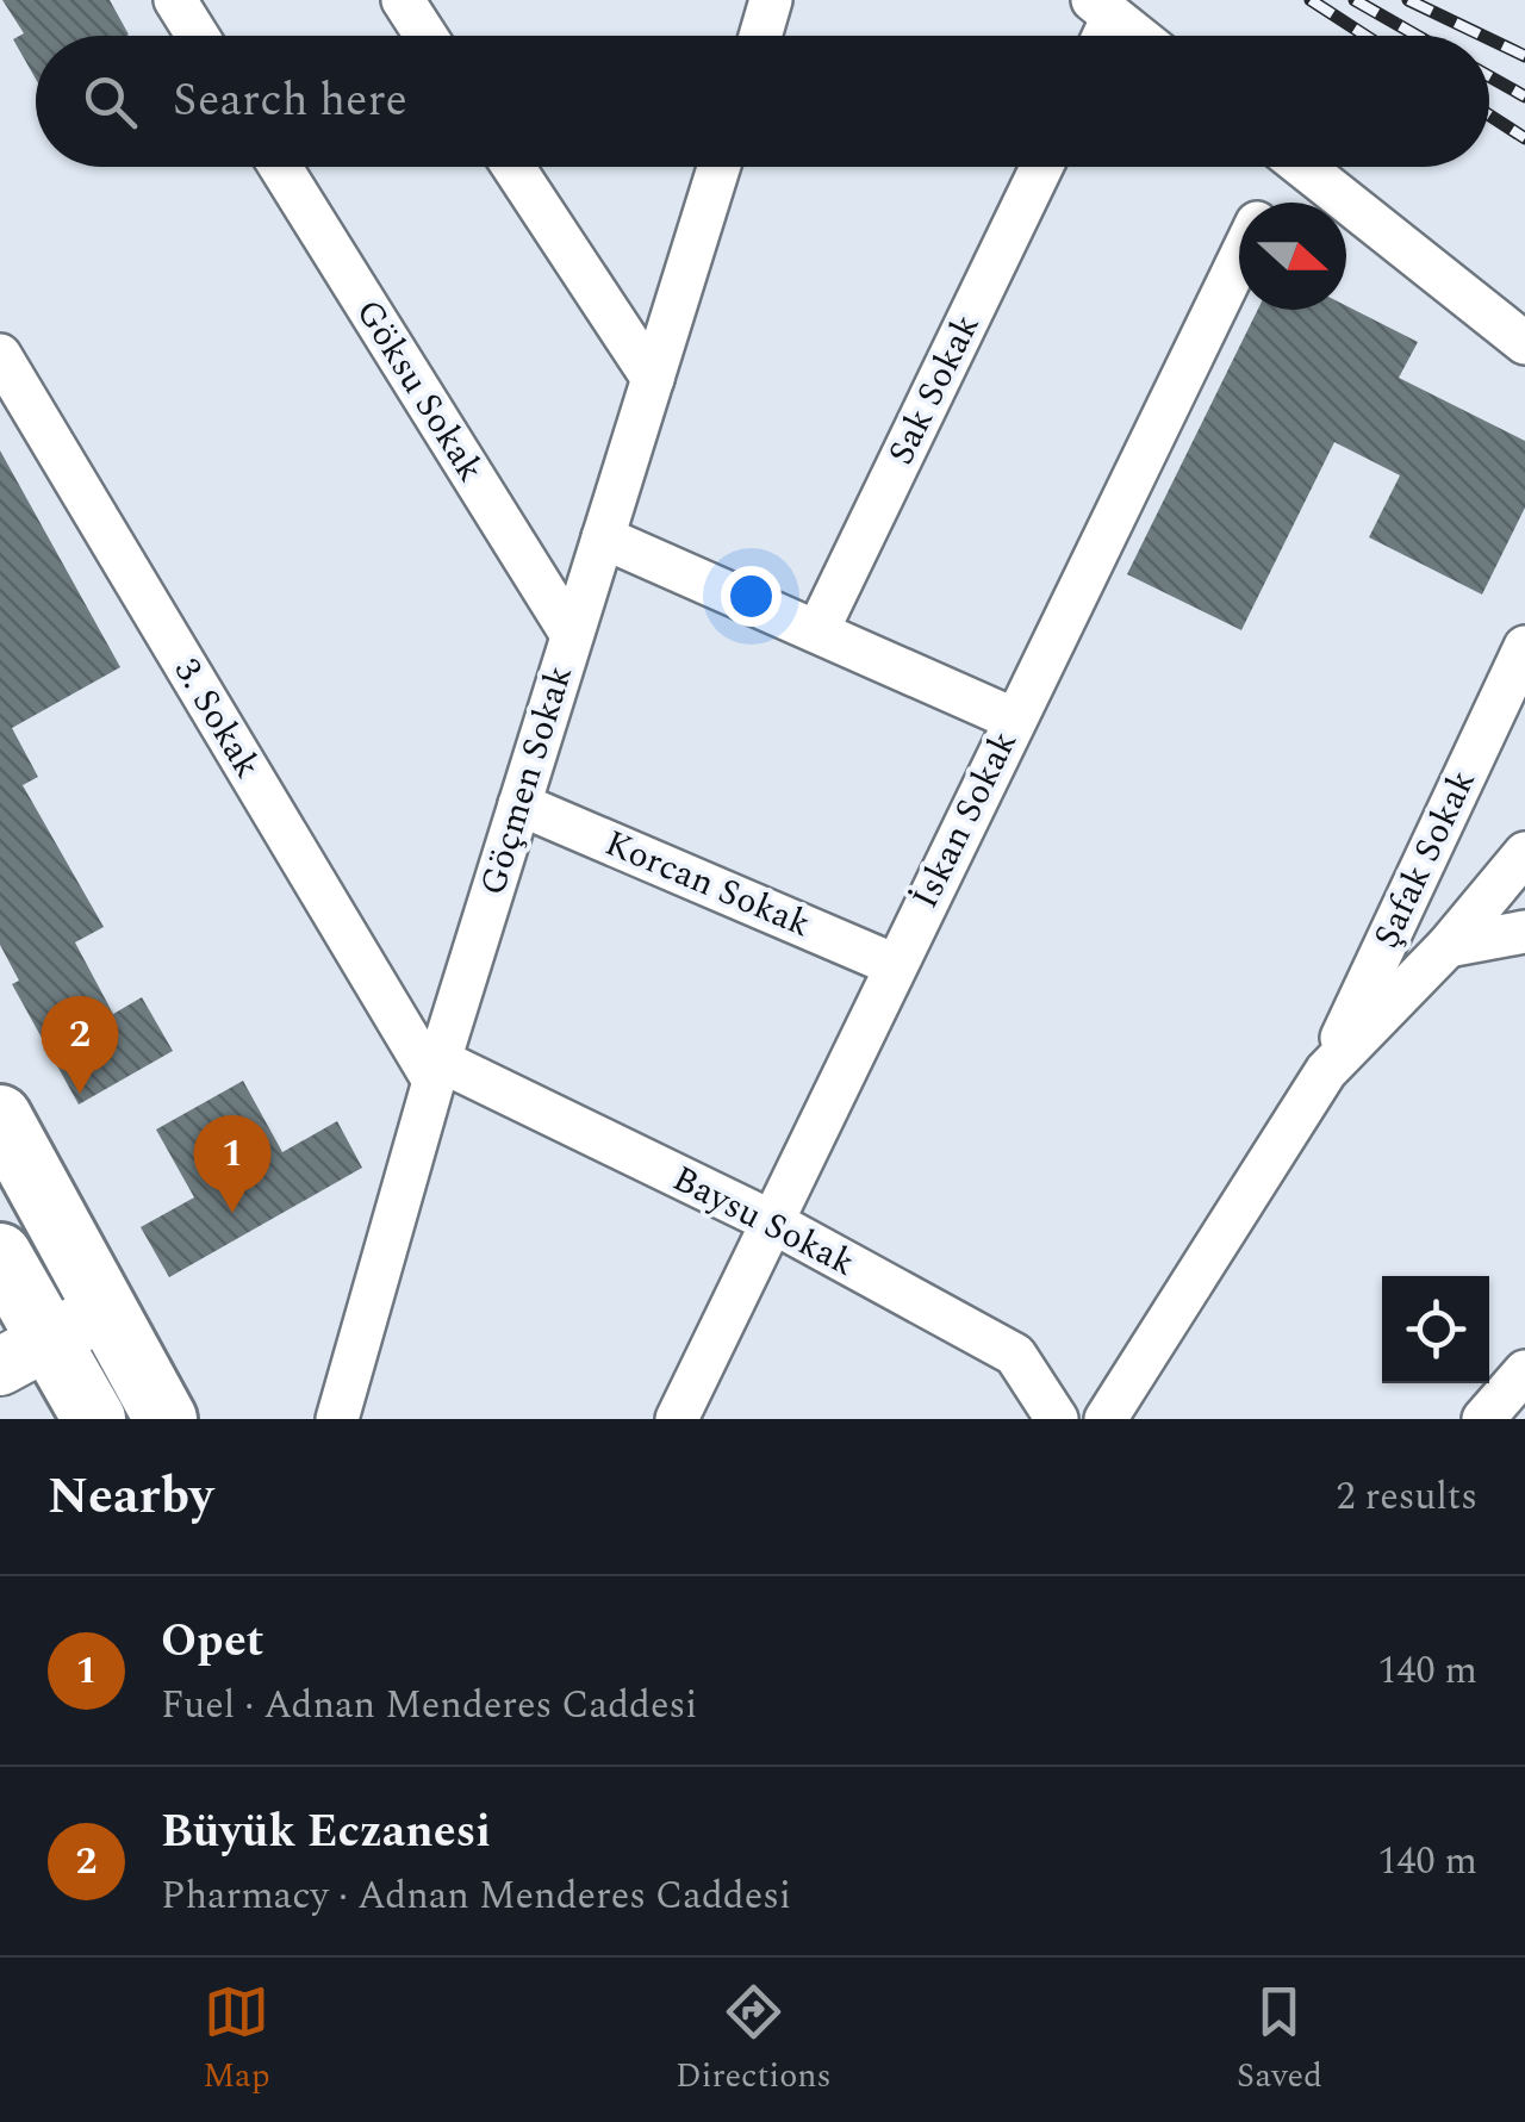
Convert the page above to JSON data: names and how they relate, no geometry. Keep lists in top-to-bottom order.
{
  "streets": {
    "street": [
      "Sak Sokak",
      "Göksu Sokak",
      "3. Sokak",
      "Göçmen Sokak",
      "İskan Sokak",
      "Şafak Sokak",
      "Korcan Sokak",
      "Baysu Sokak"
    ]
  },
  "crossings": [
    ["Göksu Sokak", "Göçmen Sokak"],
    ["3. Sokak", "Göçmen Sokak"],
    ["3. Sokak", "Baysu Sokak"],
    ["Göçmen Sokak", "Korcan Sokak"],
    ["Göçmen Sokak", "Baysu Sokak"],
    ["İskan Sokak", "Korcan Sokak"],
    ["İskan Sokak", "Baysu Sokak"]
  ],
  "north": "right",
  "page": {
    "search": "Search here",
    "pins": ["2", "1"],
    "heading": ["Nearby", "2 results"],
    "list": [
      {
        "mark": "1",
        "name": "Opet",
        "note": "Fuel · Adnan Menderes Caddesi",
        "value": "140 m"
      },
      {
        "mark": "2",
        "name": "Büyük Eczanesi",
        "note": "Pharmacy · Adnan Menderes Caddesi",
        "value": "140 m"
      }
    ],
    "nav": ["Map", "Directions", "Saved"]
  }
}
